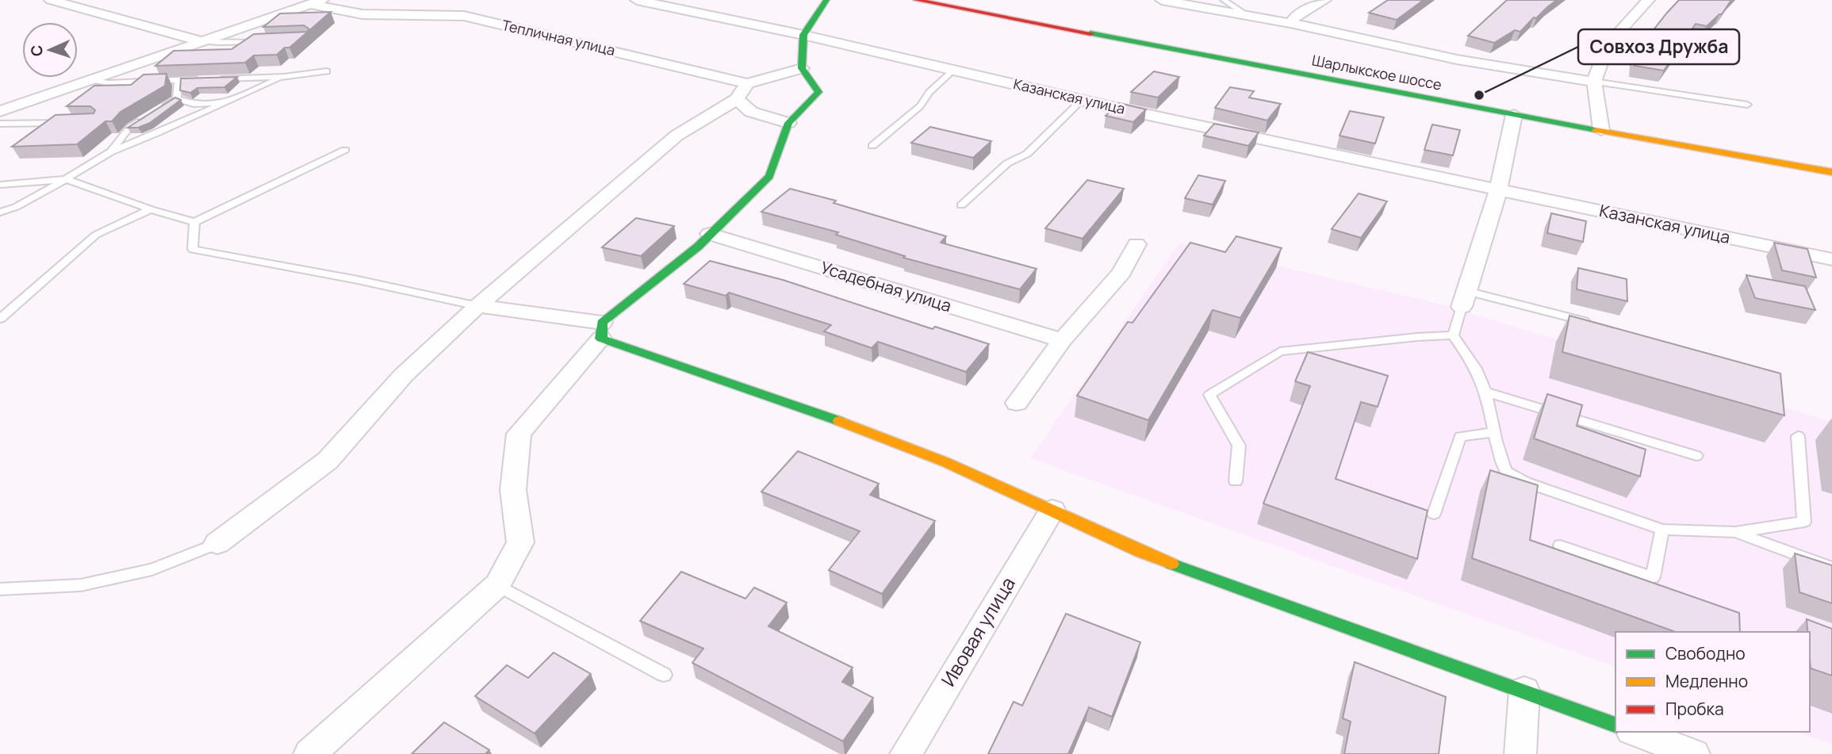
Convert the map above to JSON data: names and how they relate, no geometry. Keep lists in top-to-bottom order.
{
  "streets": {
    "street": [
      "Тепличная улица",
      "Шарлыкское шоссе",
      "Казанская улица",
      "Усадебная улица",
      "Ивовая улица"
    ]
  },
  "places": ["Совхоз Дружба"],
  "legend": ["Свободно", "Медленно", "Пробка"],
  "north": "left"
}
